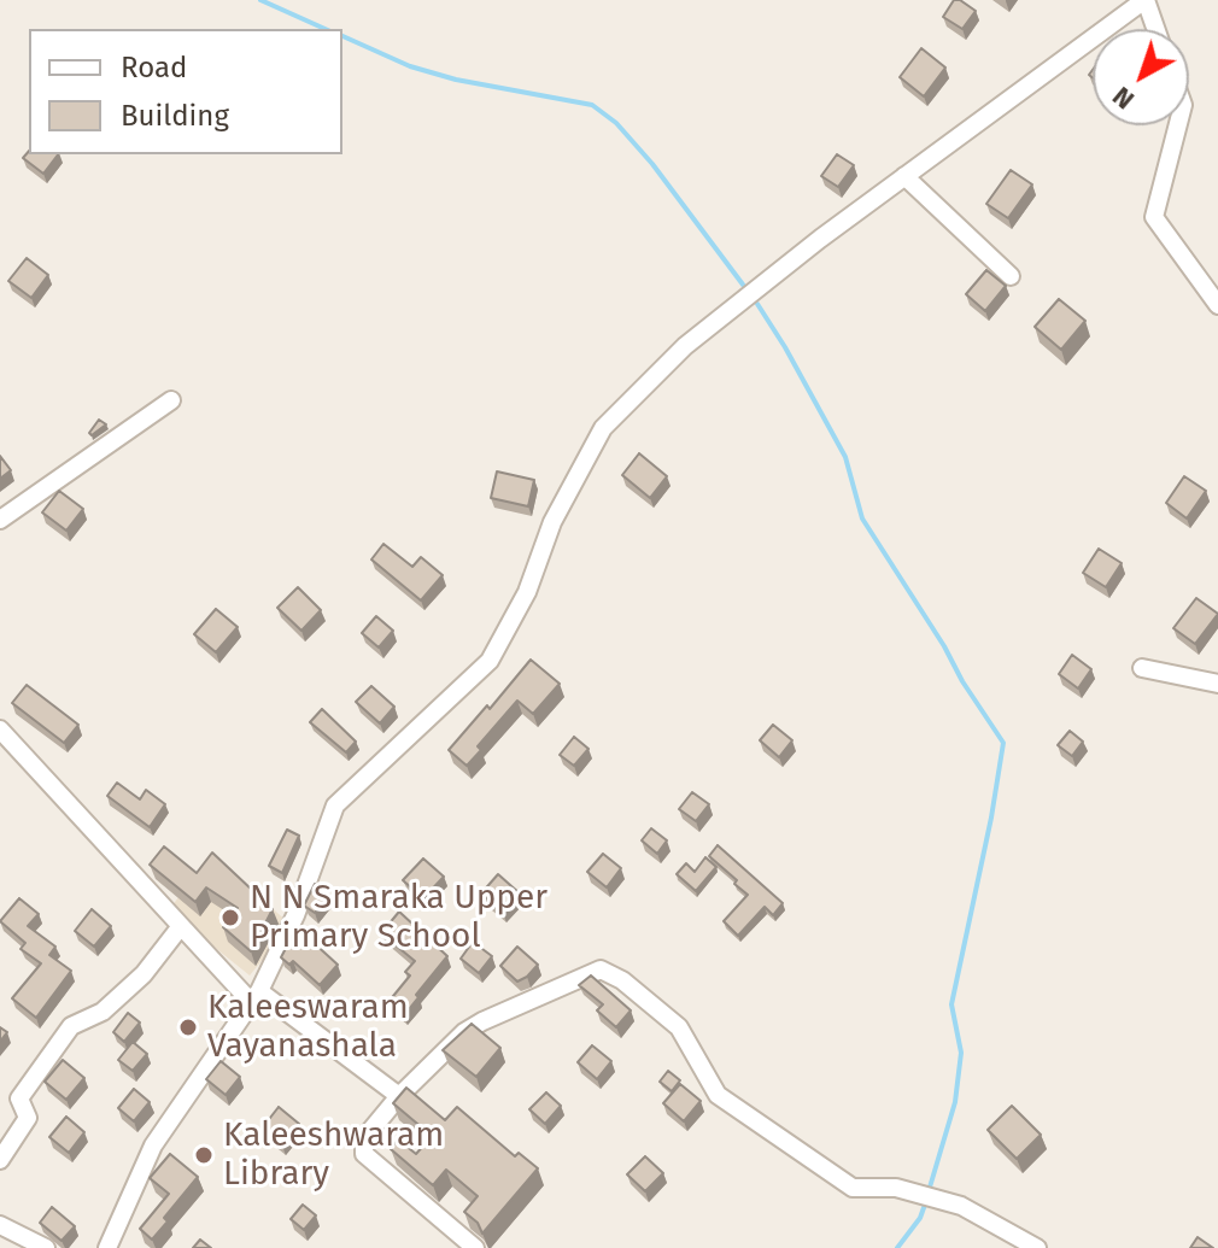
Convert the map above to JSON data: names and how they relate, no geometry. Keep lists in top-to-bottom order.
{
  "places": ["N N Smaraka Upper Primary School", "Kaleeswaram Vayanashala", "Kaleeshwaram Library"],
  "legend": ["Road", "Building"],
  "north": "bottom left"
}
